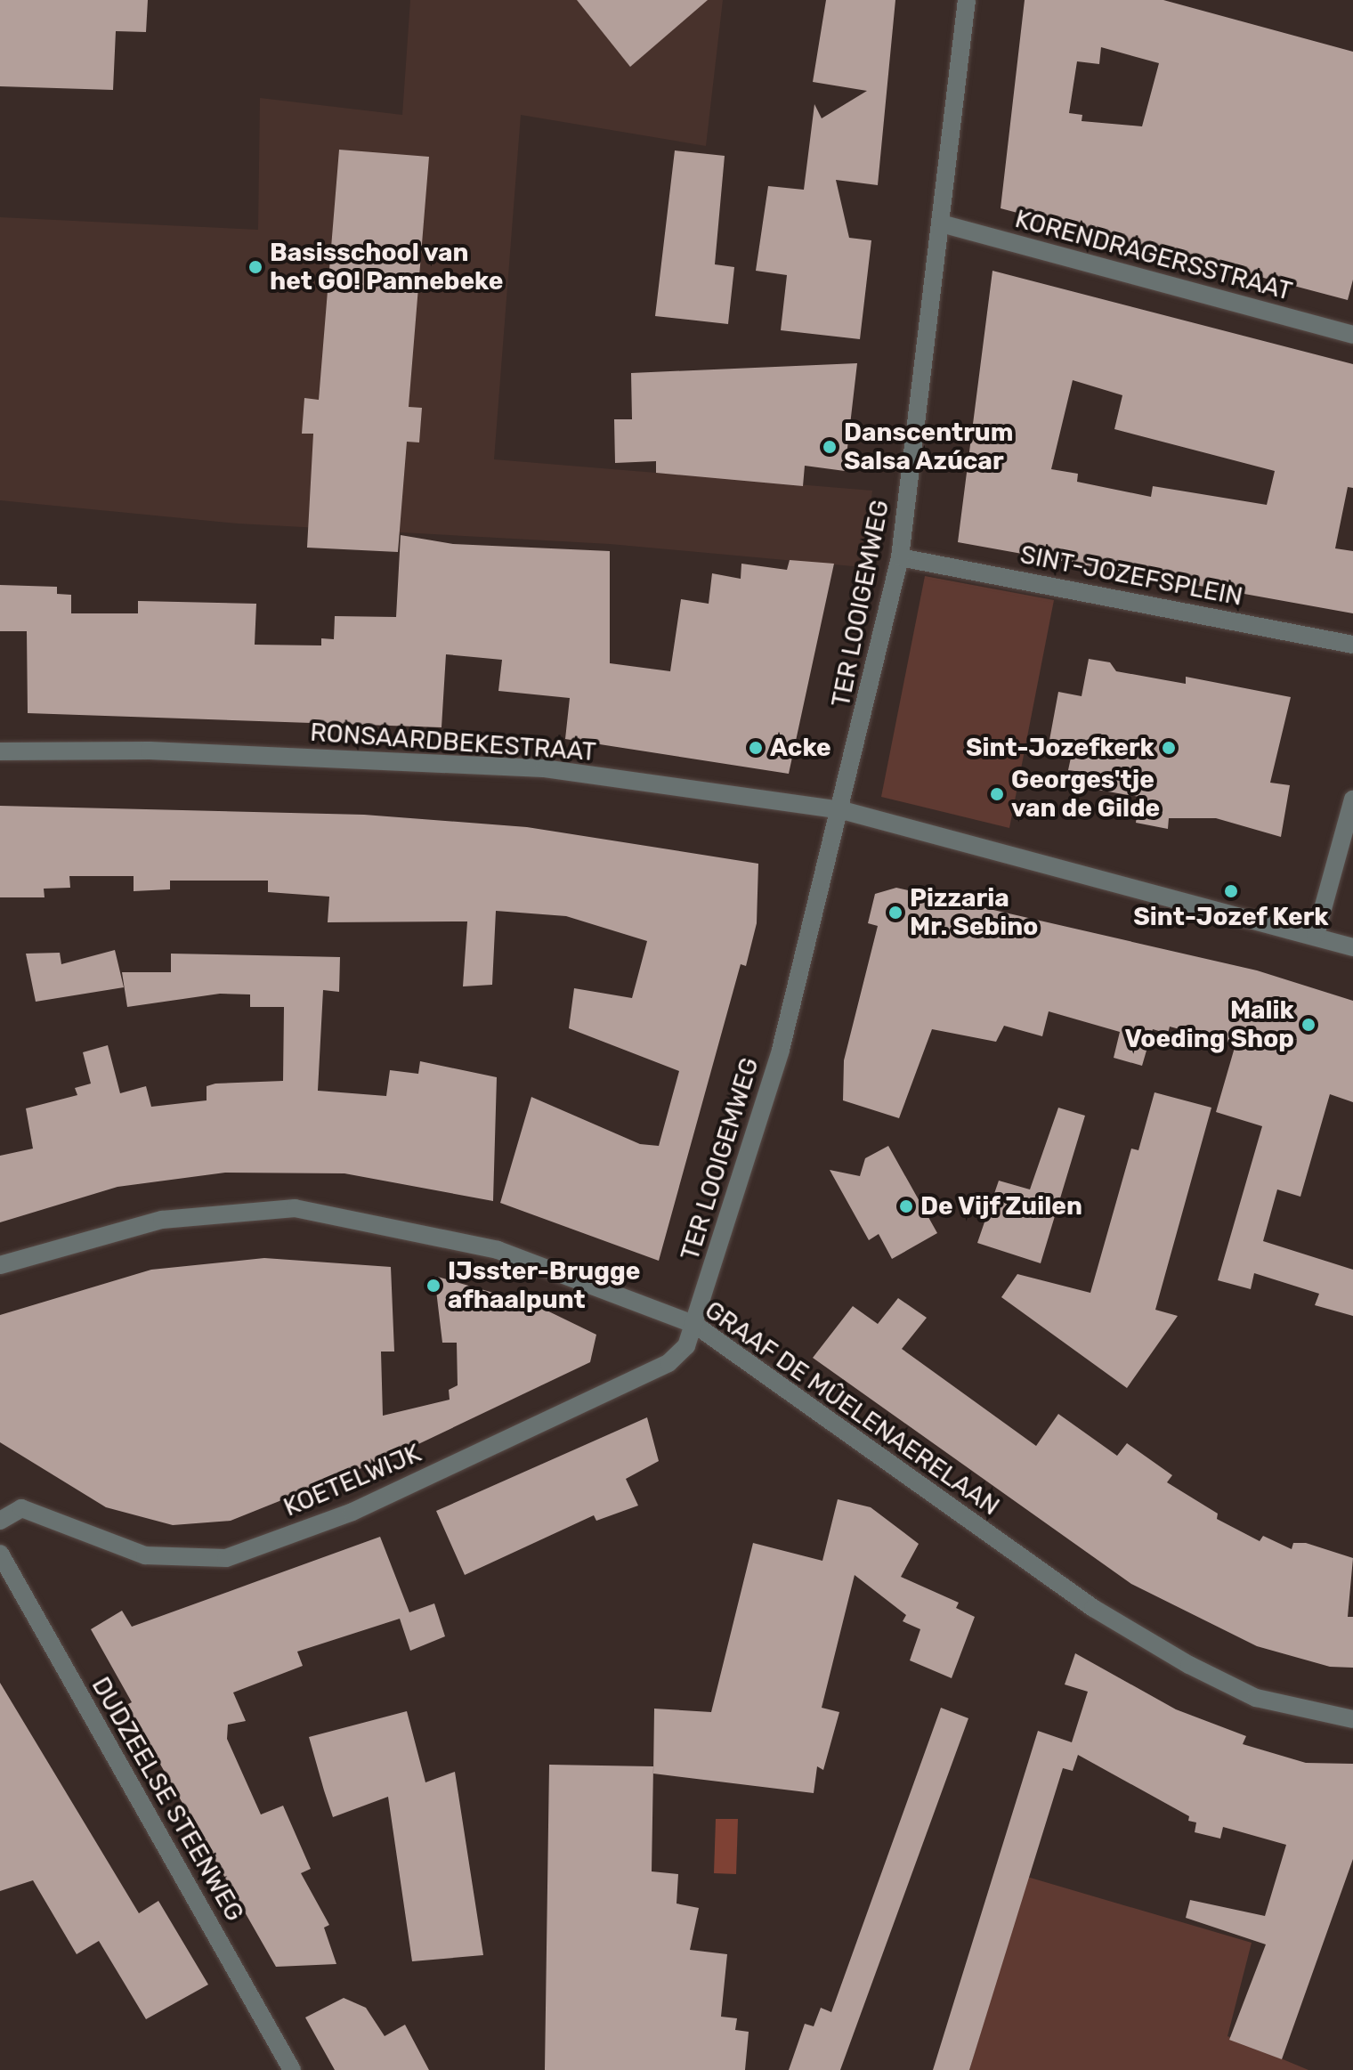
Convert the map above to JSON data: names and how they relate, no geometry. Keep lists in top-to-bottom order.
{
  "streets": {
    "street": [
      "KORENDRAGERSSTRAAT",
      "SINT-JOZEFSPLEIN",
      "TER LOOIGEMWEG",
      "RONSAARDBEKESTRAAT",
      "GRAAF DE MÛELENAERELAAN",
      "KOETELWIJK",
      "DUDZEELSE STEENWEG"
    ]
  },
  "crossings": [
    ["KORENDRAGERSSTRAAT", "TER LOOIGEMWEG"],
    ["SINT-JOZEFSPLEIN", "TER LOOIGEMWEG"],
    ["TER LOOIGEMWEG", "RONSAARDBEKESTRAAT"],
    ["TER LOOIGEMWEG", "GRAAF DE MÛELENAERELAAN"],
    ["TER LOOIGEMWEG", "KOETELWIJK"],
    ["GRAAF DE MÛELENAERELAAN", "KOETELWIJK"]
  ],
  "places": [
    "Basisschool van het GO! Pannebeke",
    "Danscentrum Salsa Azúcar",
    "Acke",
    "Sint-Jozefkerk",
    "Georges'tje van de Gilde",
    "Sint-Jozef Kerk",
    "Pizzaria Mr. Sebino",
    "Malik Voeding Shop",
    "De Vijf Zuilen",
    "IJsster-Brugge afhaalpunt"
  ]
}
